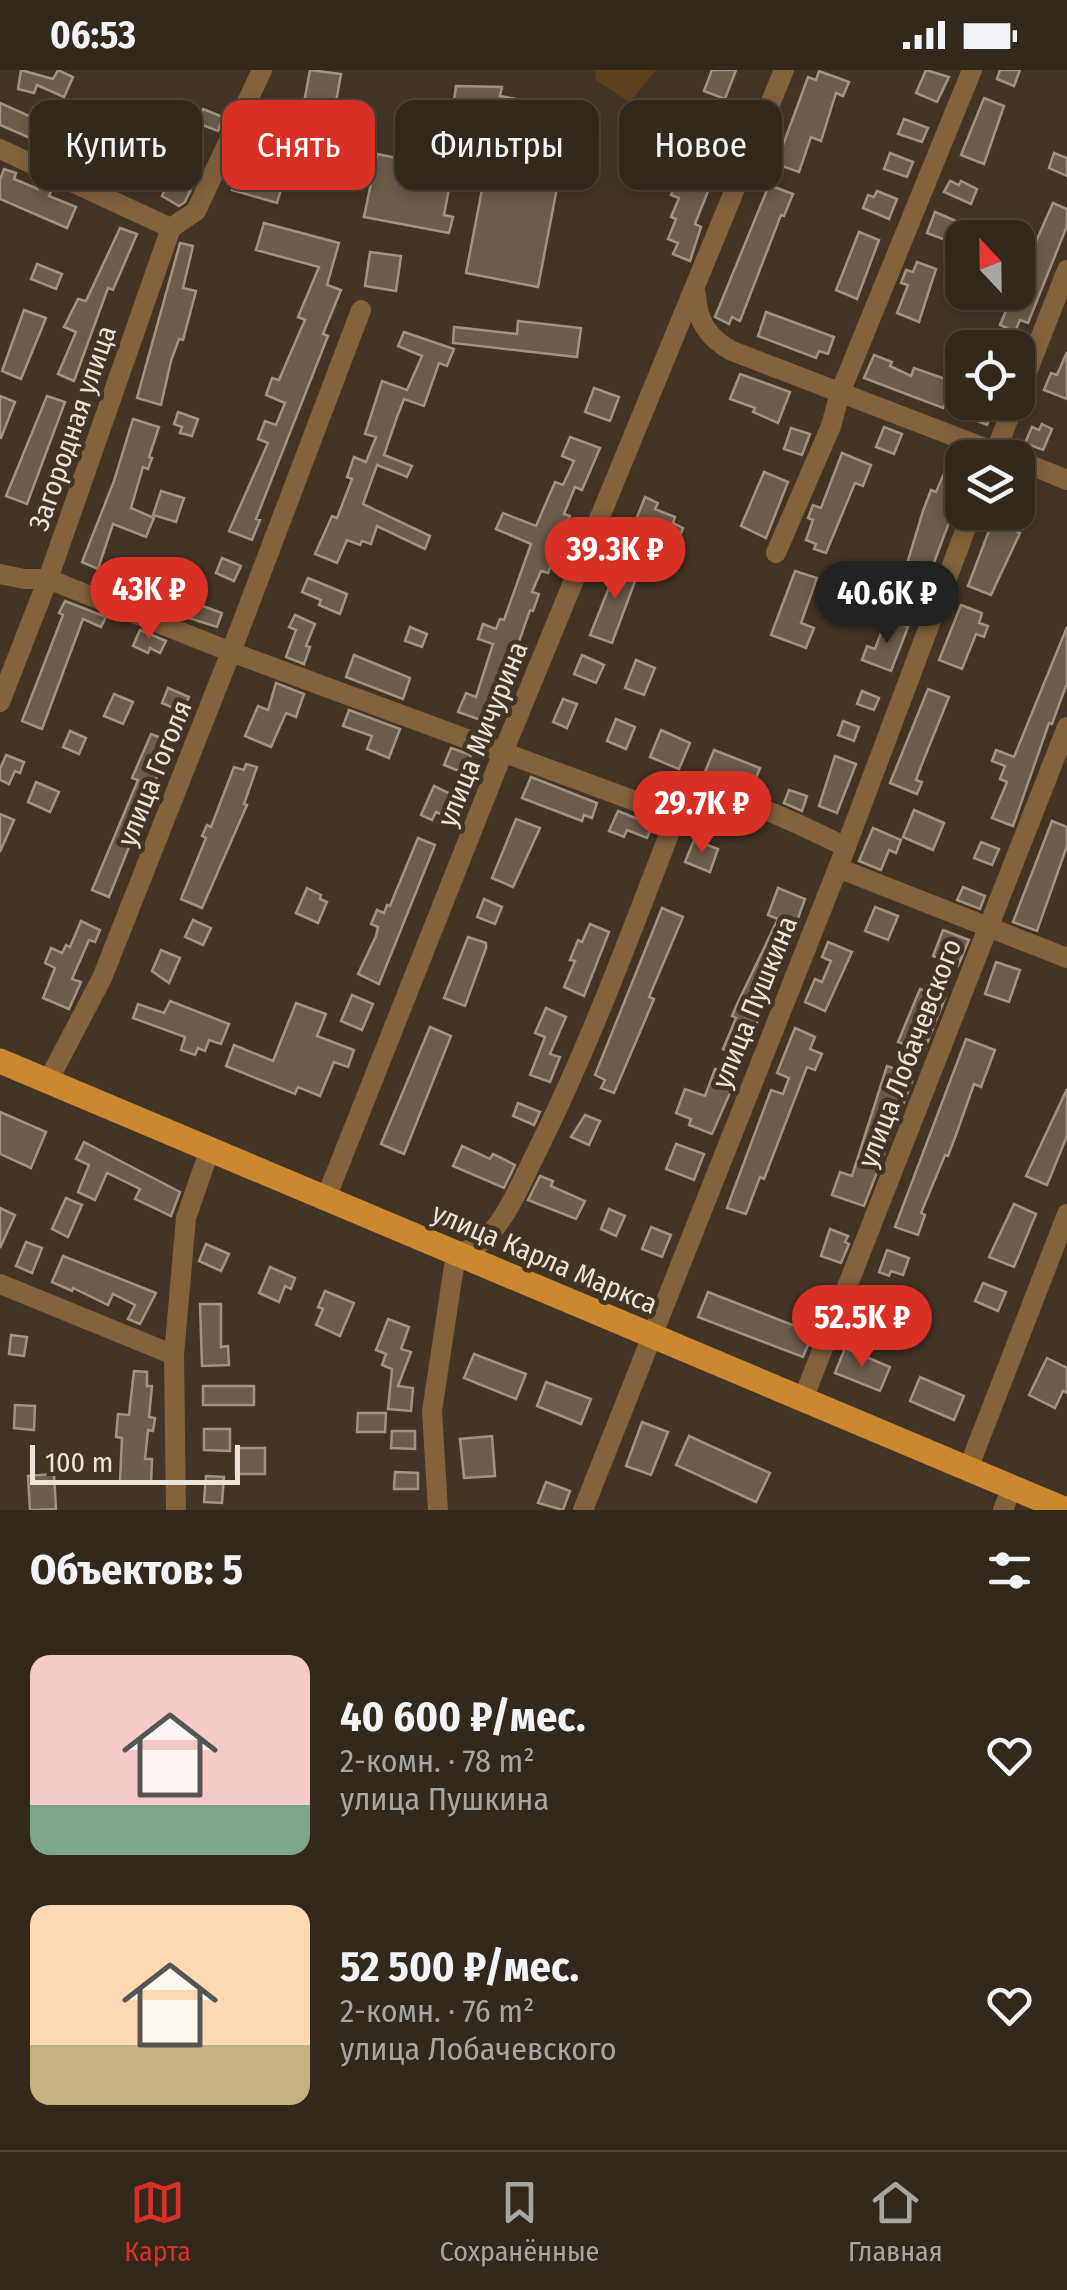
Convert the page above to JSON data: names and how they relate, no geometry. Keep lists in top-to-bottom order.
{
  "streets": {
    "main road": ["улица Карла Маркса"],
    "street": [
      "Загородная улица",
      "улица Мичурина",
      "улица Гоголя",
      "улица Пушкина",
      "улица Лобачевского"
    ]
  },
  "crossings": [
    ["улица Мичурина", "улица Карла Маркса"],
    ["улица Гоголя", "улица Карла Маркса"],
    ["улица Пушкина", "улица Карла Маркса"],
    ["улица Лобачевского", "улица Карла Маркса"]
  ],
  "scale_bar": "100 m",
  "north": "top",
  "page": {
    "status": "06:53",
    "chip": [
      "Купить",
      "Снять",
      "Фильтры",
      "Новое"
    ],
    "price": [
      "39.3K ₽",
      "43K ₽",
      "40.6K ₽",
      "29.7K ₽",
      "52.5K ₽"
    ],
    "scale": "100 m",
    "heading": "Объектов: 5",
    "list": [
      {
        "name": "40 600 ₽/мес.",
        "note": "2-комн. · 78 m² · улица Пушкина"
      },
      {
        "name": "52 500 ₽/мес.",
        "note": "2-комн. · 76 m² · улица Лобачевского"
      }
    ],
    "tabs": ["Карта", "Сохранённые", "Главная"]
  }
}
